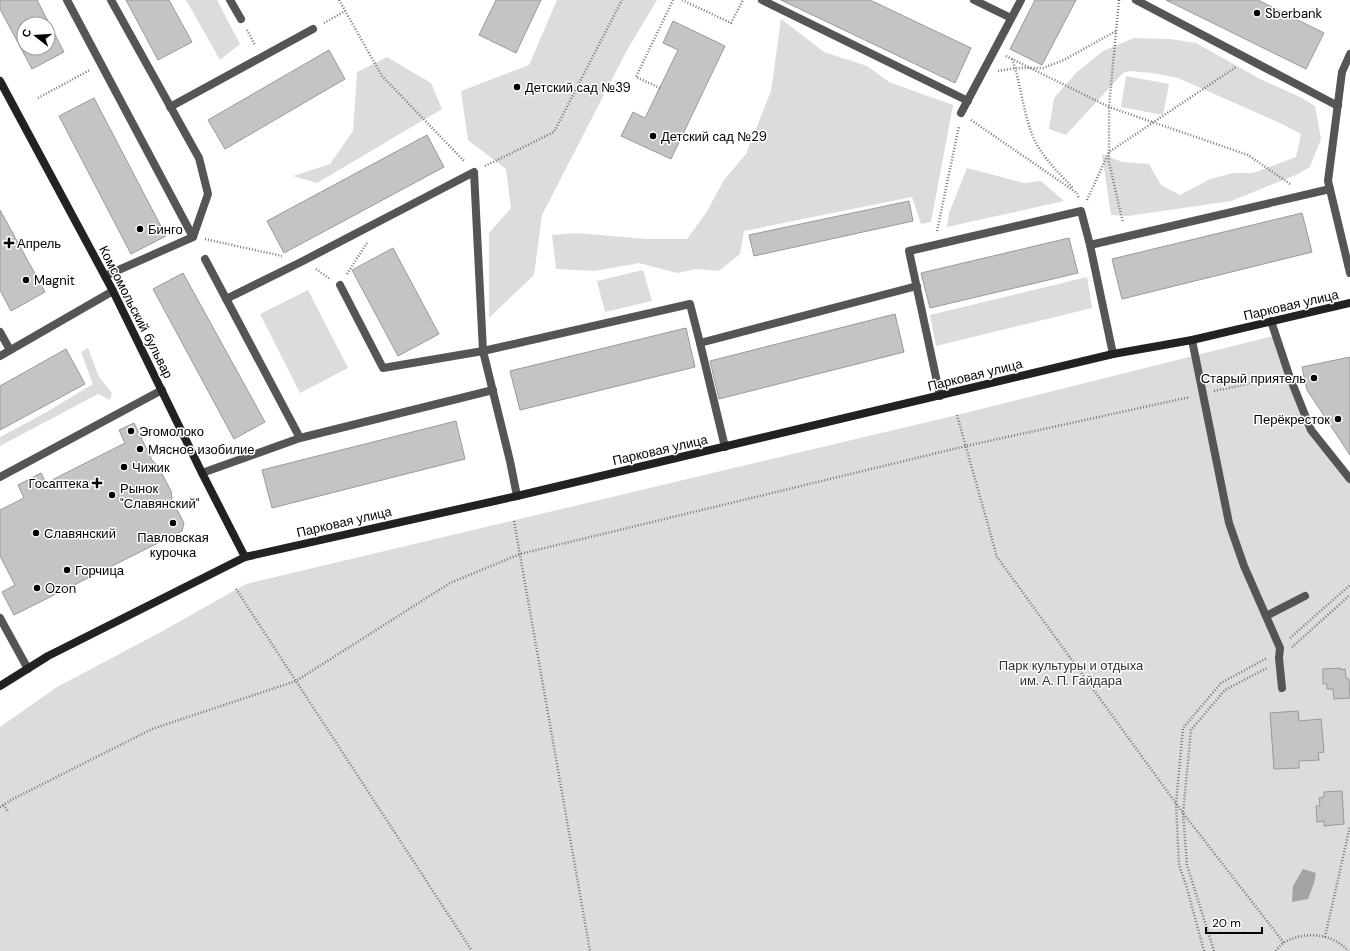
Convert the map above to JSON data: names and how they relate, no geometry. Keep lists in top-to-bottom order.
{
  "streets": {
    "street": ["Парковая улица", "Комсомольский бульвар"]
  },
  "crossings": [
    ["Парковая улица", "Комсомольский бульвар"]
  ],
  "parks": ["Парк культуры и отдыха им. А. П. Гайдара"],
  "places": {
    "other": [
      "Sberbank",
      "Детский сад №39",
      "Детский сад №29",
      "Бинго",
      "Magnit",
      "Старый приятель",
      "Перёкресток",
      "Эгомолоко",
      "Мясное изобилие",
      "Чижик",
      "Рынок \"Славянский\"",
      "Павловская курочка",
      "Славянский",
      "Горчица",
      "Ozon"
    ],
    "health": ["Апрель", "Госаптека"]
  },
  "scale_bar": "20 m",
  "north": "left"
}
